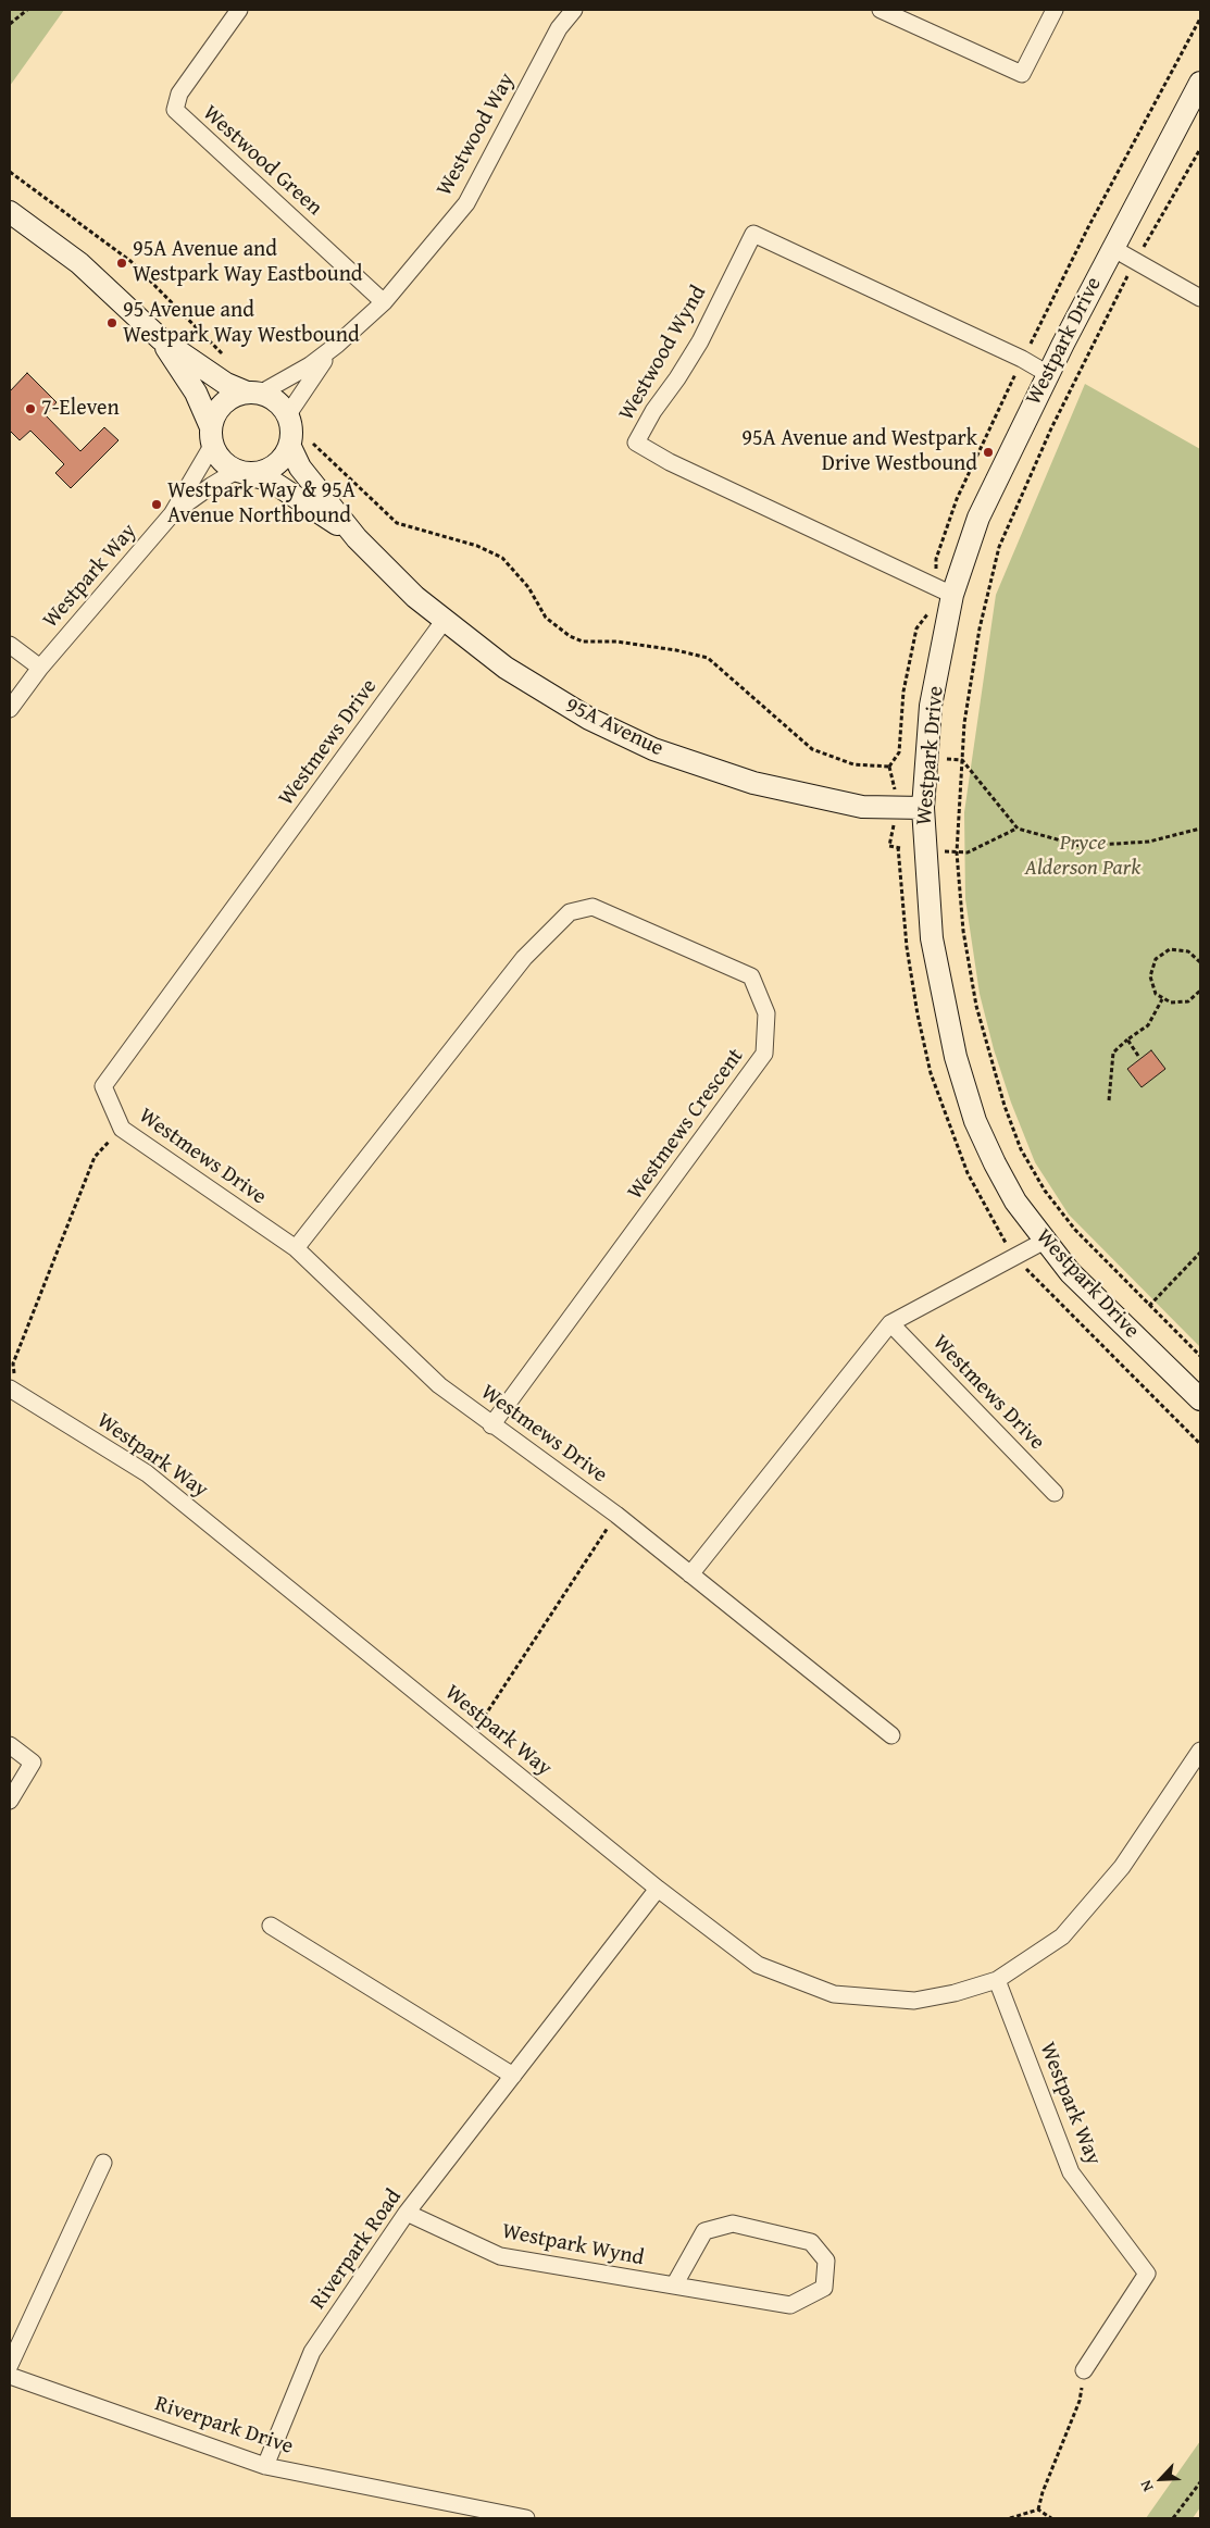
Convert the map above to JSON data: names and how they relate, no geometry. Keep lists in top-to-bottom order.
{
  "streets": {
    "street": [
      "Westwood Way",
      "Westwood Green",
      "Westpark Drive",
      "Westwood Wynd",
      "Westpark Way",
      "95A Avenue",
      "Westmews Drive",
      "Westmews Crescent",
      "Westpark Wynd",
      "Riverpark Road",
      "Riverpark Drive"
    ]
  },
  "crossings": [
    ["Westwood Way", "Westwood Green"],
    ["Westwood Way", "Westpark Way"],
    ["Westwood Way", "95A Avenue"],
    ["Westpark Drive", "Westwood Wynd"],
    ["Westpark Drive", "95A Avenue"],
    ["Westpark Drive", "Westmews Drive"],
    ["Westpark Way", "95A Avenue"],
    ["Westpark Way", "Riverpark Road"],
    ["95A Avenue", "Westmews Drive"],
    ["Westmews Drive", "Westmews Crescent"],
    ["Westpark Wynd", "Riverpark Road"],
    ["Riverpark Road", "Riverpark Drive"]
  ],
  "parks": ["Pryce Alderson Park"],
  "places": [
    "95A Avenue and Westpark Way Eastbound",
    "95 Avenue and Westpark Way Westbound",
    "7-Eleven",
    "95A Avenue and Westpark Drive Westbound",
    "Westpark Way & 95A Avenue Northbound"
  ],
  "north": "bottom left"
}
